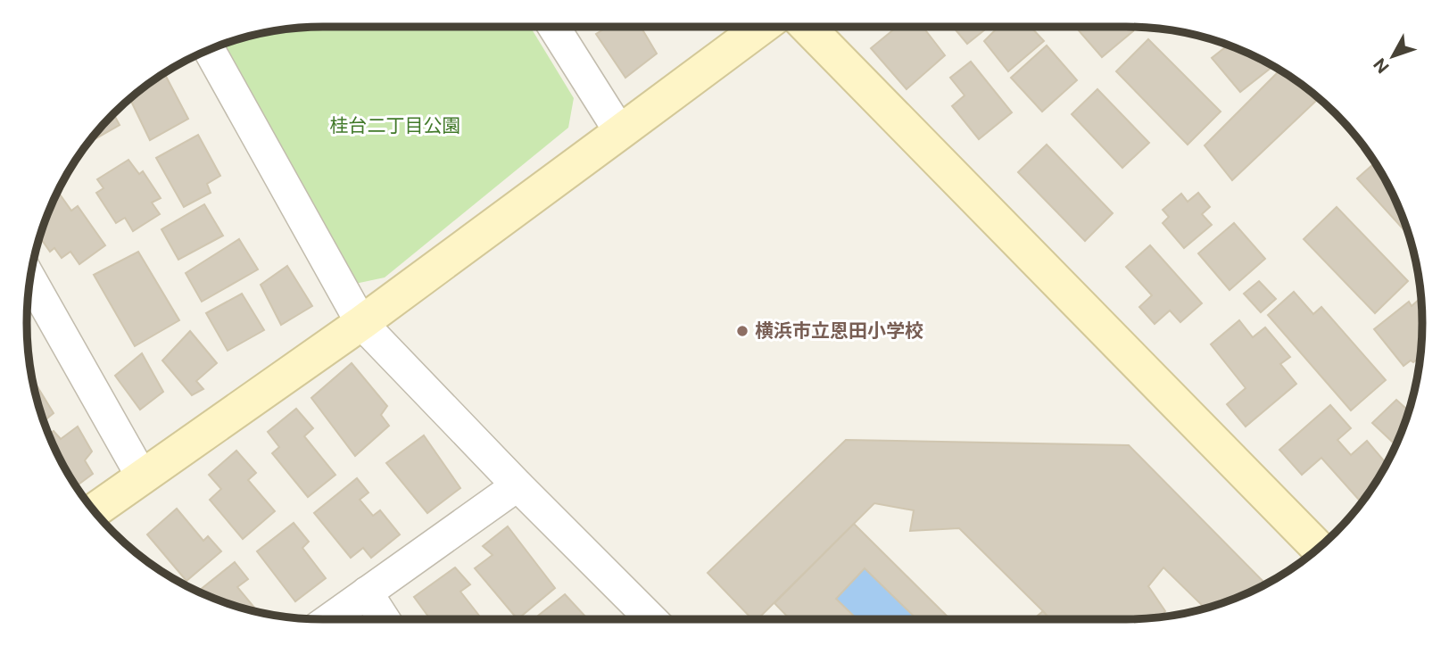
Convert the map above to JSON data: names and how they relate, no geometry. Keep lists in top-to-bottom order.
{
  "parks": ["桂台二丁目公園"],
  "places": ["横浜市立恩田小学校"],
  "north": "bottom left"
}
